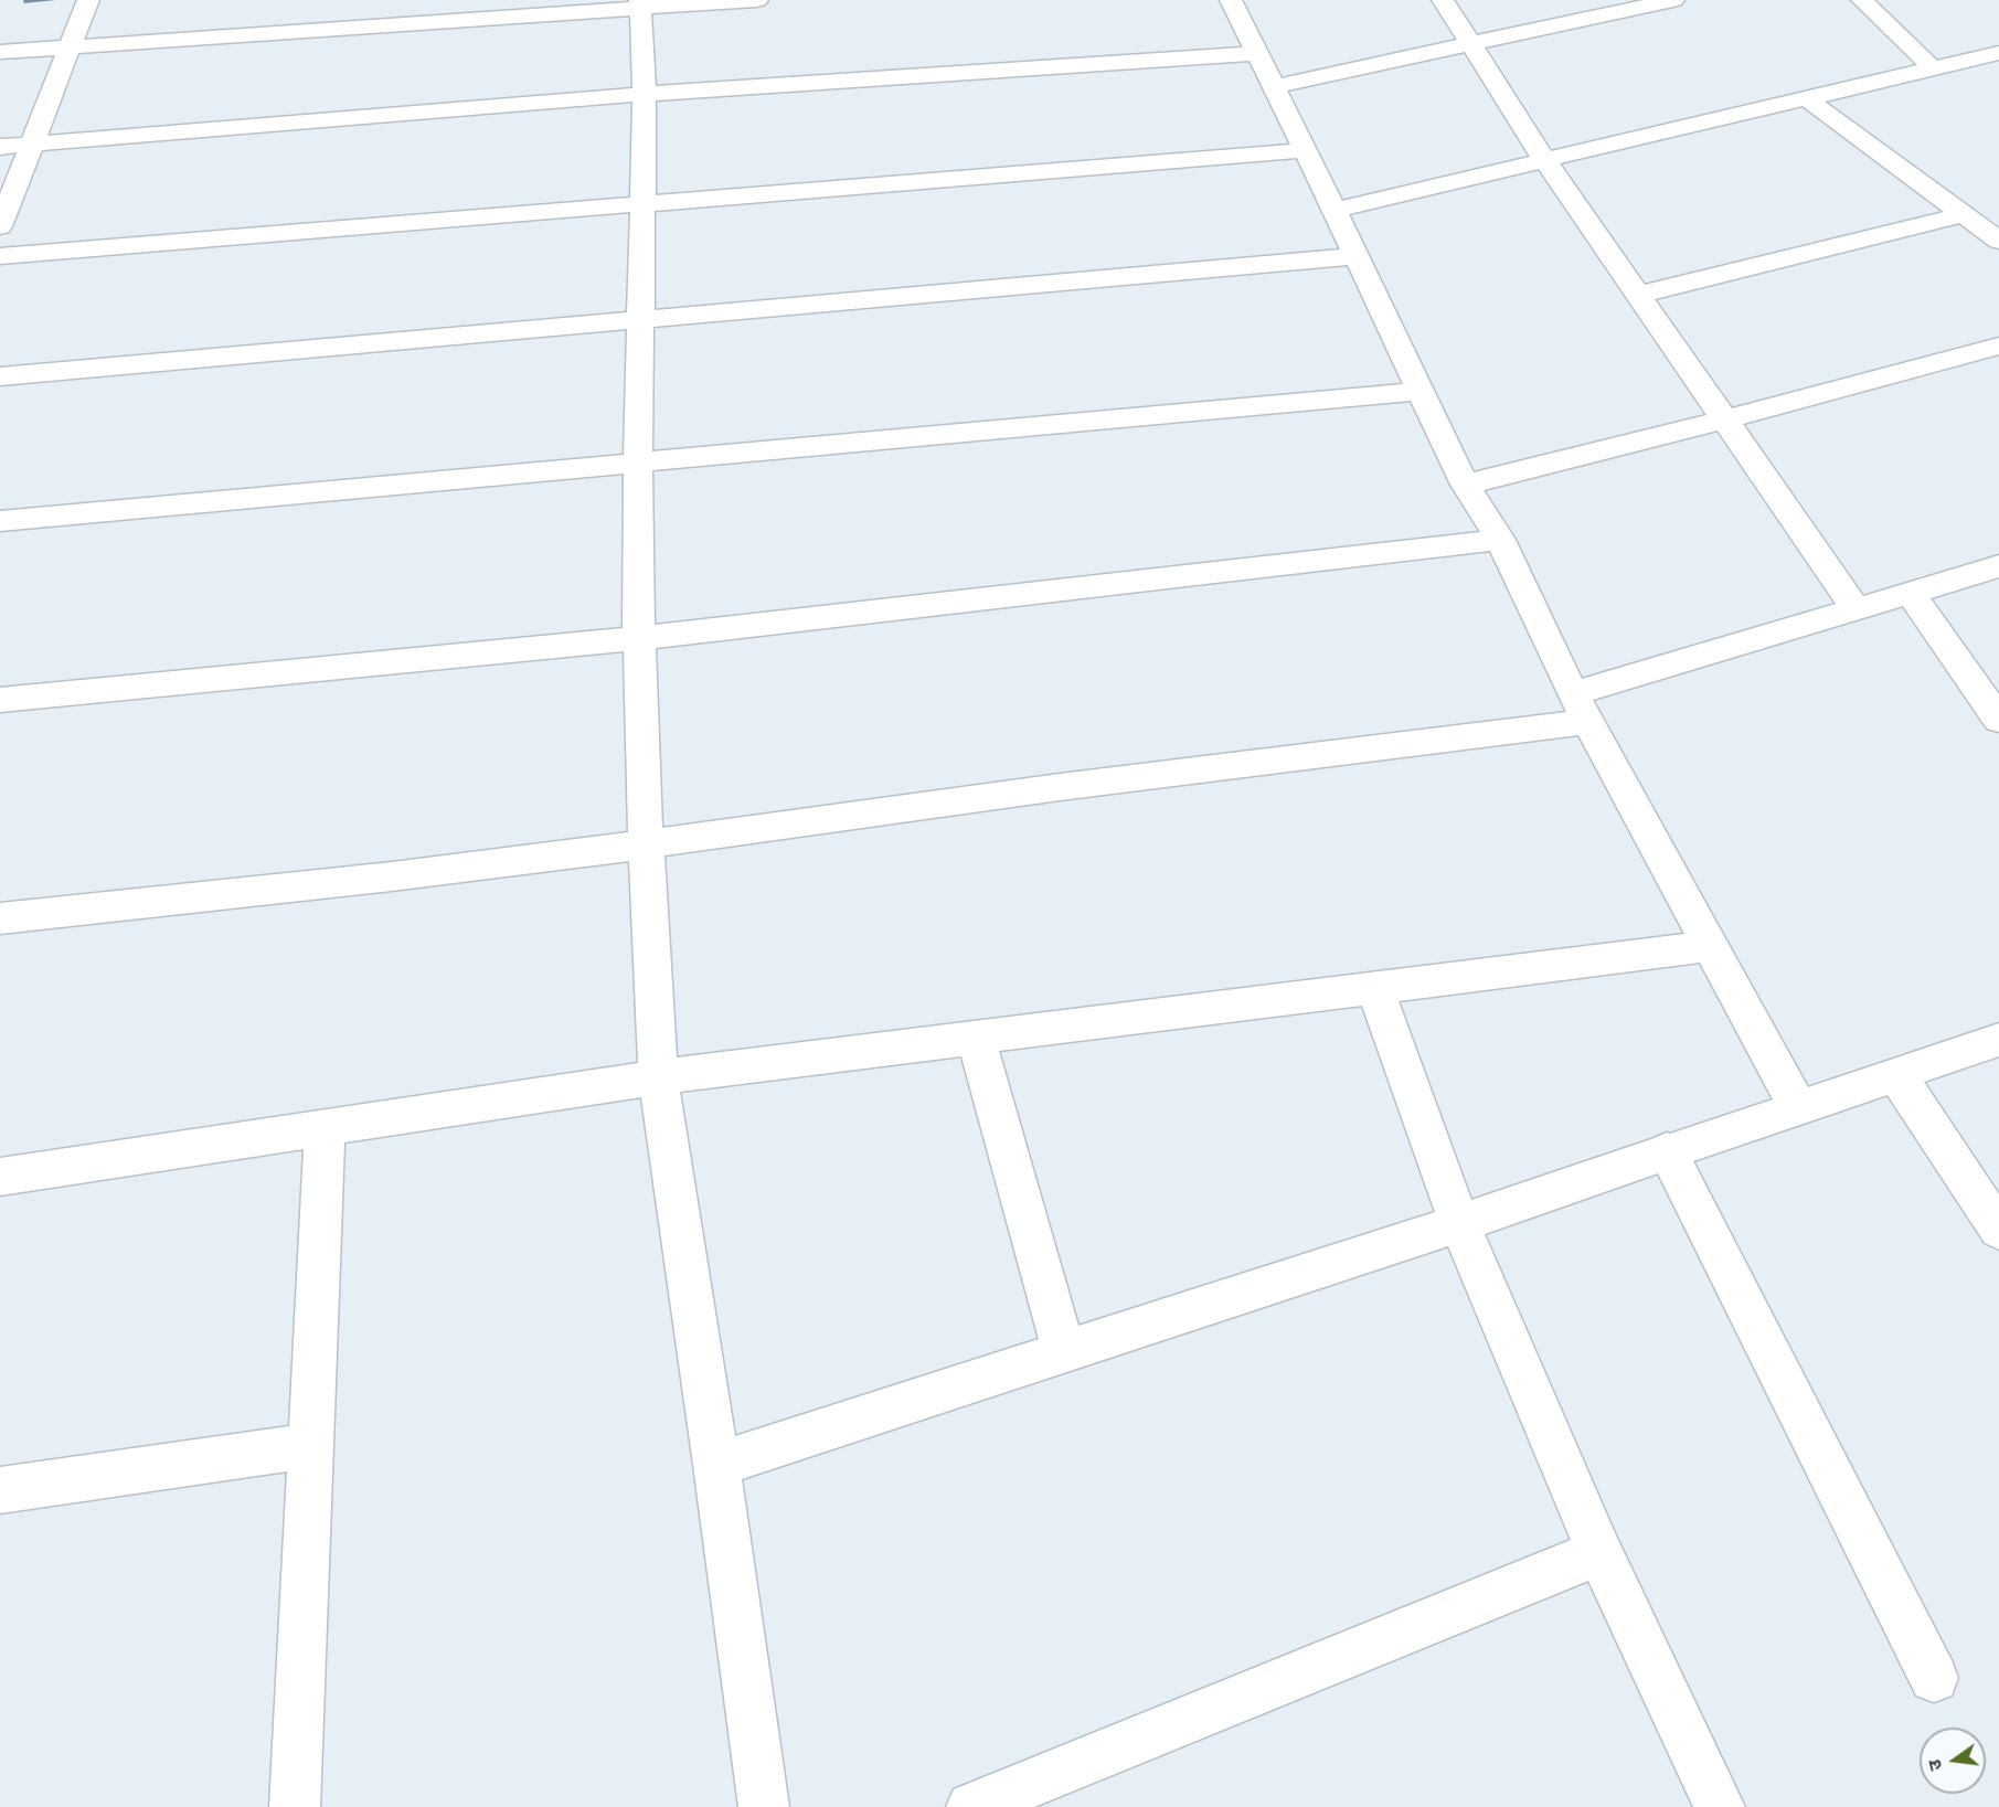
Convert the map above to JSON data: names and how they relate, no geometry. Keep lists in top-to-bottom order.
{
  "north": "left"
}
